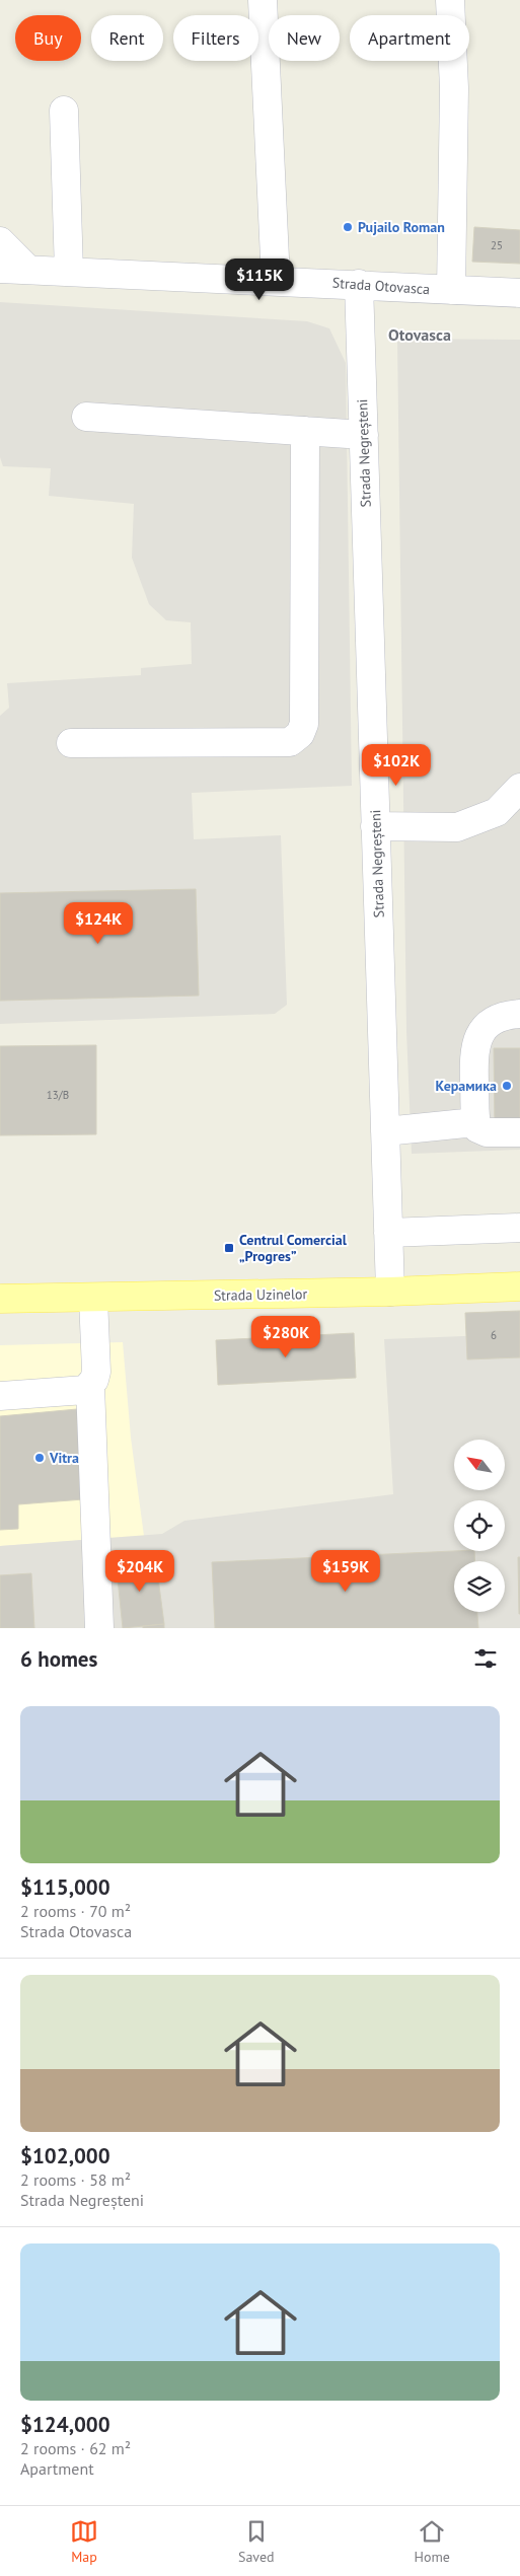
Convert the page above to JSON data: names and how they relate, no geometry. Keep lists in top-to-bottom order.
{
  "streets": {
    "main road": ["Strada Uzinelor"],
    "street": ["Strada Otovasca", "Strada Negreșteni"]
  },
  "crossings": [
    ["Strada Otovasca", "Strada Negreșteni"],
    ["Strada Negreșteni", "Strada Uzinelor"]
  ],
  "districts": ["Otovasca"],
  "places": {
    "other": ["Pujailo Roman", "Керамика", "Vitra"],
    "transit": ["Centrul Comercial „Progres”"]
  },
  "house_numbers": ["25", "13/B", "6"],
  "north": "top left",
  "page": {
    "chip": [
      "Buy",
      "Rent",
      "Filters",
      "New",
      "Apartment"
    ],
    "price": [
      "$115K",
      "$102K",
      "$124K",
      "$280K",
      "$204K",
      "$159K"
    ],
    "heading": "6 homes",
    "list": [
      {
        "name": "$115,000",
        "note": "2 rooms · 70 m² · Strada Otovasca"
      },
      {
        "name": "$102,000",
        "note": "2 rooms · 58 m² · Strada Negreșteni"
      },
      {
        "name": "$124,000",
        "note": "2 rooms · 62 m² · Apartment"
      }
    ],
    "tabs": ["Map", "Saved", "Home"]
  }
}
